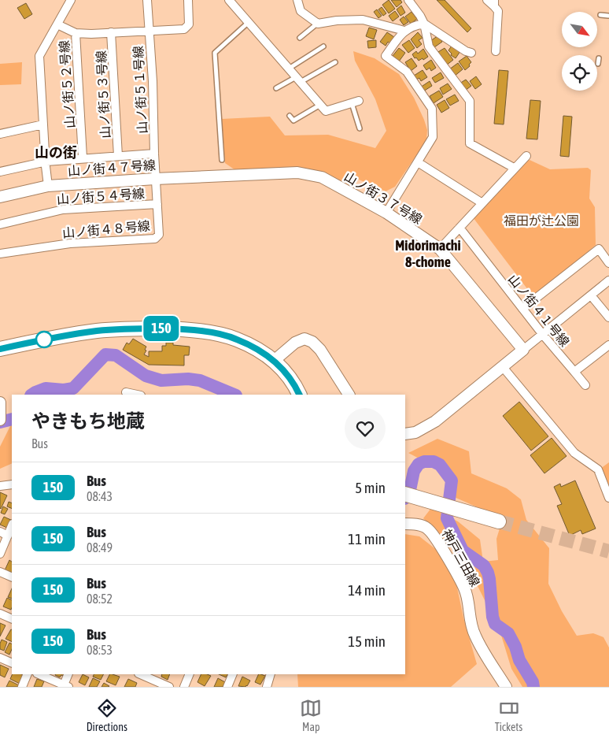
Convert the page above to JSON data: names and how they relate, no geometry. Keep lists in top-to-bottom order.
{
  "streets": {
    "street": [
      "山ノ街５２号線",
      "山ノ街５１号線",
      "山ノ街５３号線",
      "山ノ街４７号線",
      "山ノ街５４号線",
      "山ノ街３７号線",
      "山ノ街４８号線",
      "山ノ街４１号線",
      "神戸三田線"
    ]
  },
  "crossings": [
    ["山ノ街５１号線", "山ノ街４７号線"],
    ["山ノ街５１号線", "山ノ街４８号線"],
    ["山ノ街４７号線", "山ノ街３７号線"],
    ["山ノ街４７号線", "山ノ街４８号線"],
    ["山ノ街５４号線", "山ノ街４８号線"]
  ],
  "districts": ["山の街", "Midorimachi 8-chome"],
  "parks": ["福田が辻公園"],
  "lines": ["bus line 150"],
  "north": "bottom right",
  "page": {
    "on_map": "150",
    "heading": ["やきもち地蔵", "Bus"],
    "list": [
      {
        "mark": "150",
        "name": "Bus",
        "note": "08:43",
        "value": "5 min"
      },
      {
        "mark": "150",
        "name": "Bus",
        "note": "08:49",
        "value": "11 min"
      },
      {
        "mark": "150",
        "name": "Bus",
        "note": "08:52",
        "value": "14 min"
      },
      {
        "mark": "150",
        "name": "Bus",
        "note": "08:53",
        "value": "15 min"
      }
    ],
    "tabs": ["Directions", "Map", "Tickets"]
  }
}
